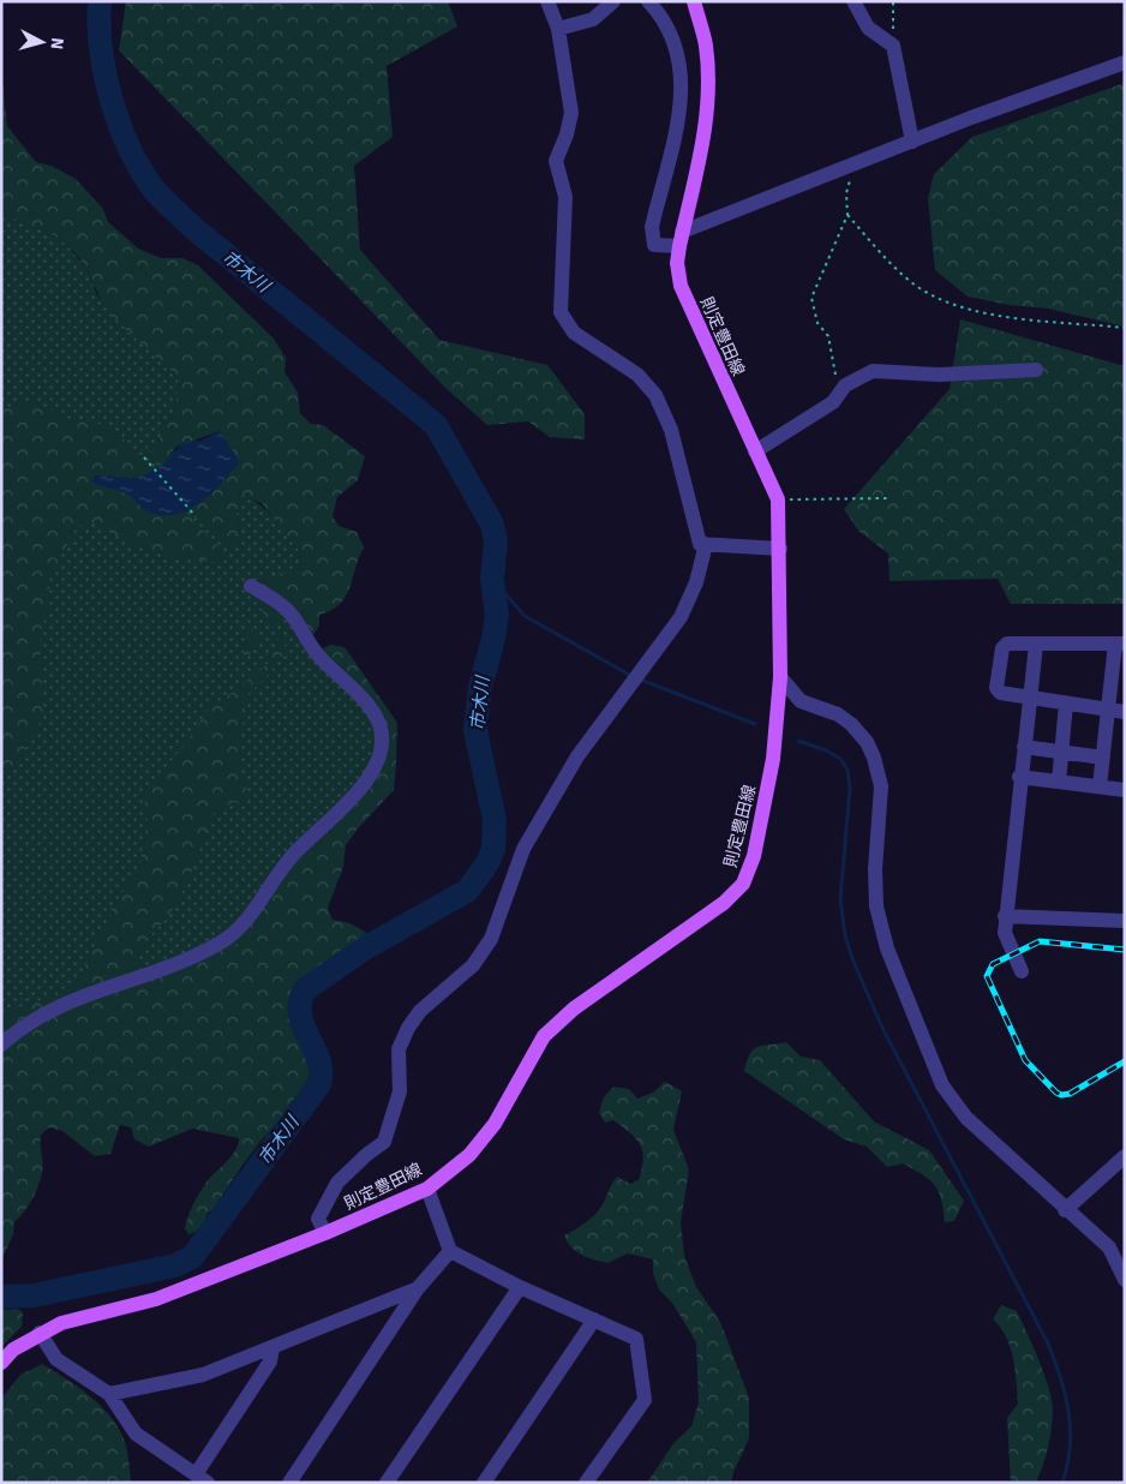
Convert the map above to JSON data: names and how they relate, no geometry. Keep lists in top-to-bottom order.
{
  "streets": {
    "main road": ["則定豊田線"]
  },
  "water": ["市木川"],
  "north": "right"
}
